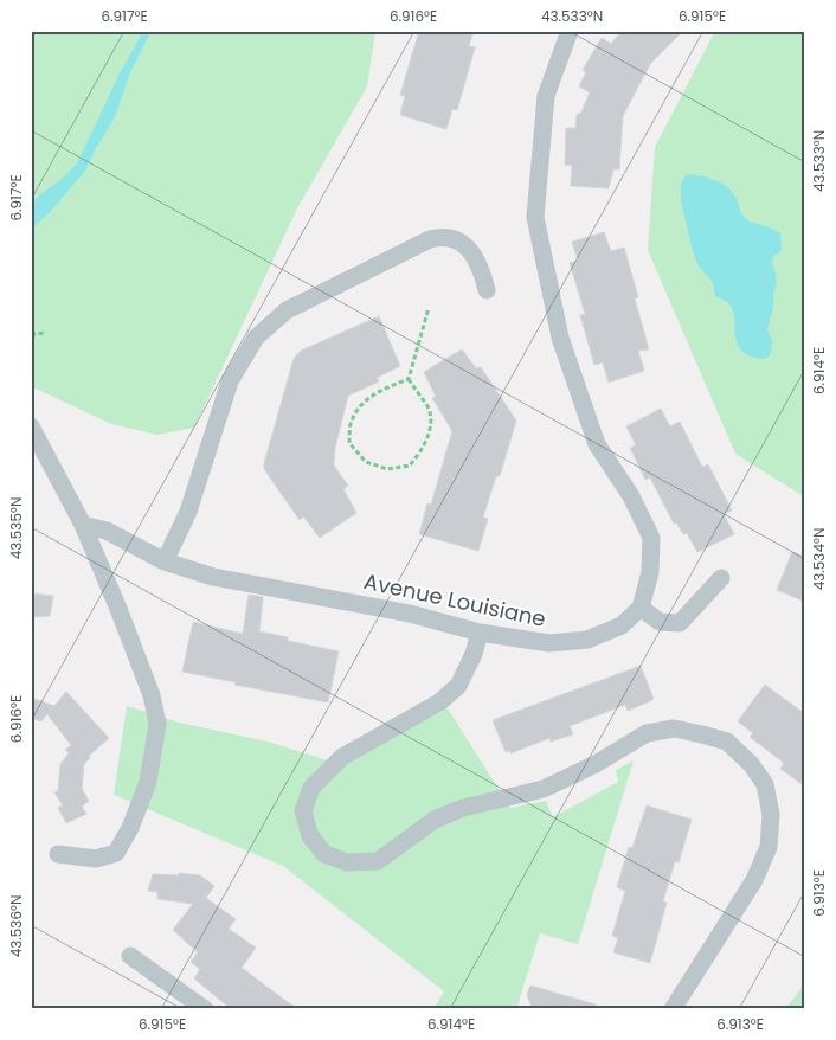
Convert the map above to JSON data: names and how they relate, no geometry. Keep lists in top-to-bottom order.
{
  "streets": {
    "street": ["Avenue Louisiane"]
  },
  "coordinates": [
    "6.917°E",
    "6.916°E",
    "43.533°N",
    "6.915°E",
    "6.914°E",
    "43.535°N",
    "43.534°N",
    "6.913°E",
    "43.536°N"
  ]
}
